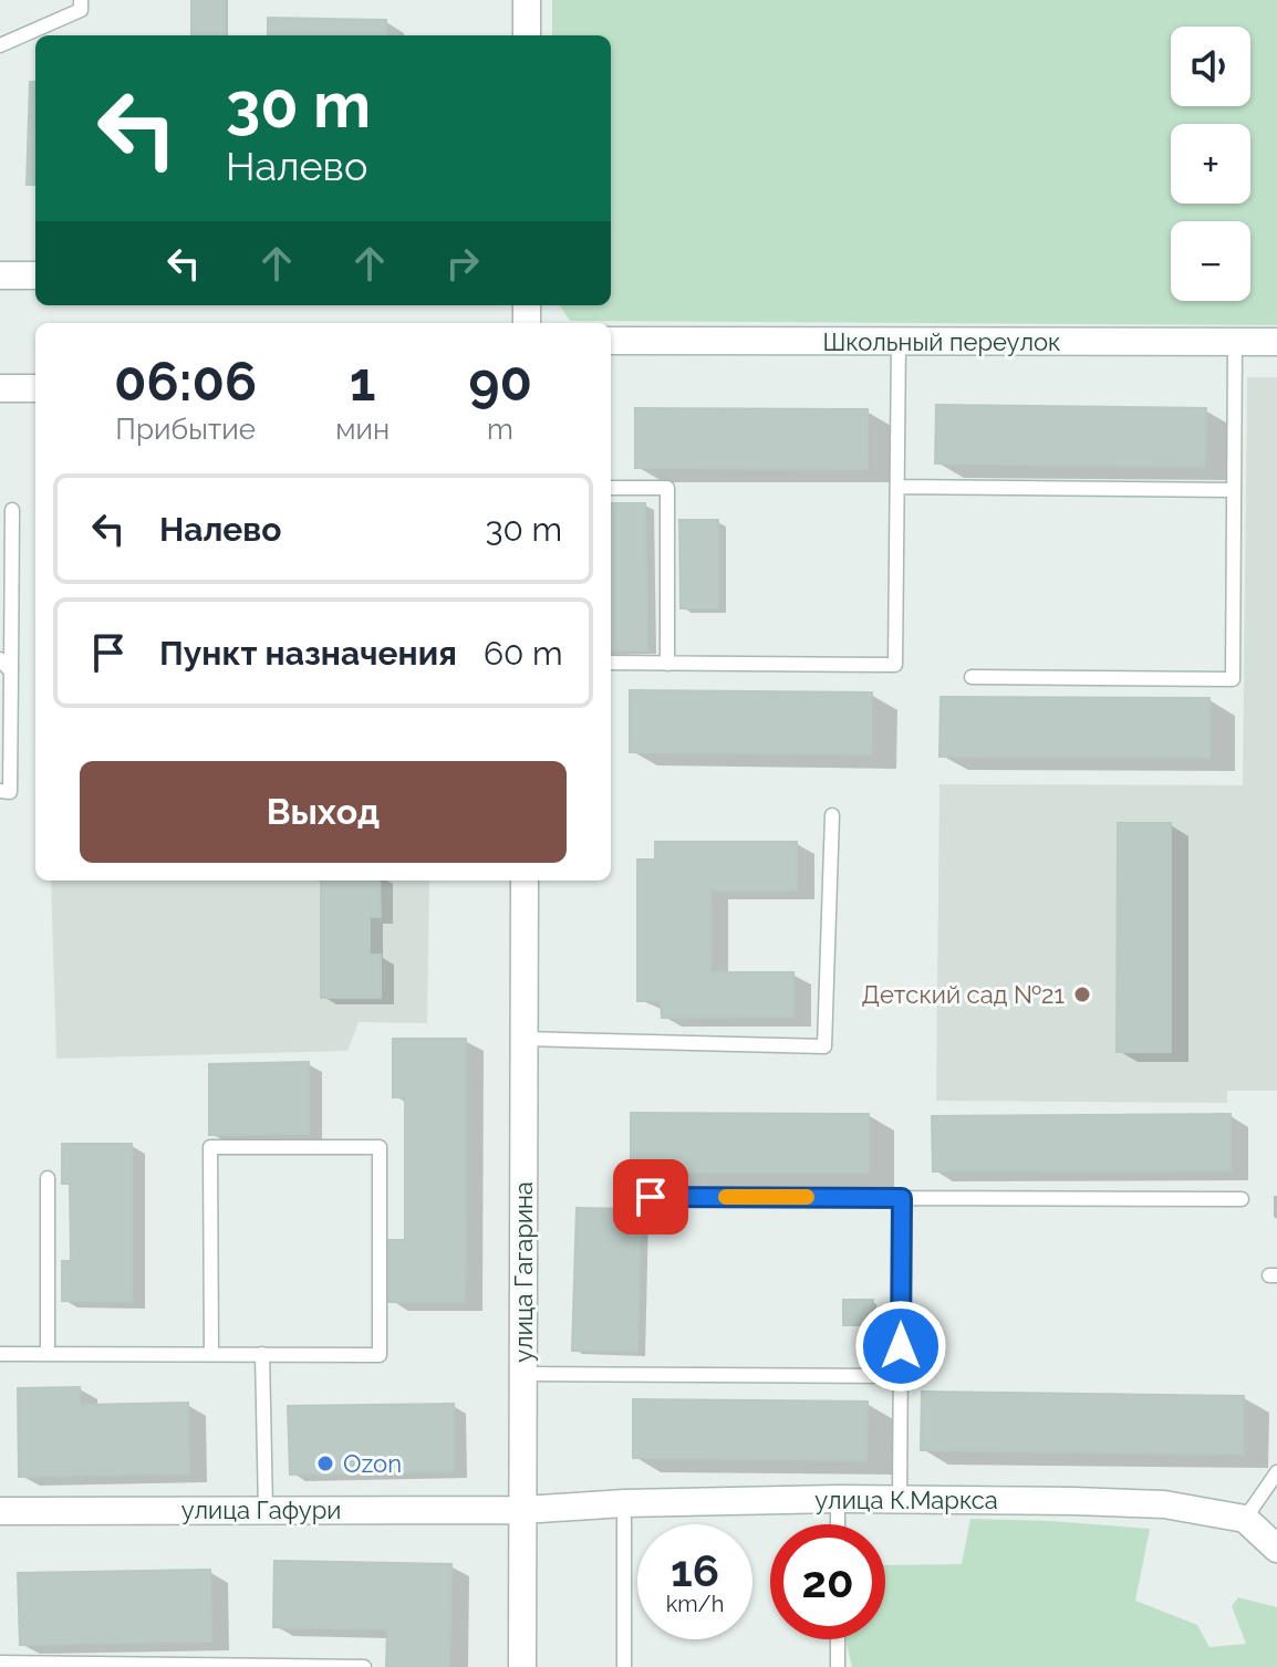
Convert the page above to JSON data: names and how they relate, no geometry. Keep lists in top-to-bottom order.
{
  "streets": {
    "street": [
      "Школьный переулок",
      "улица Гагарина",
      "улица К.Маркса",
      "улица Гафури"
    ]
  },
  "crossings": [
    ["улица Гагарина", "улица К.Маркса"],
    ["улица Гагарина", "улица Гафури"],
    ["улица К.Маркса", "улица Гафури"]
  ],
  "places": ["Детский cад №21", "Ozon"],
  "page": {
    "map_buttons": ["+", "−"],
    "turn": ["30 m", "Налево"],
    "eta": [
      "06:06",
      "Прибытие",
      "1",
      "мин",
      "90",
      "m"
    ],
    "list": [
      {
        "name": "Налево",
        "value": "30 m"
      },
      {
        "name": "Пункт назначения",
        "value": "60 m"
      }
    ],
    "buttons": "Выход",
    "speed": "16 km/h",
    "limit": "20"
  }
}
